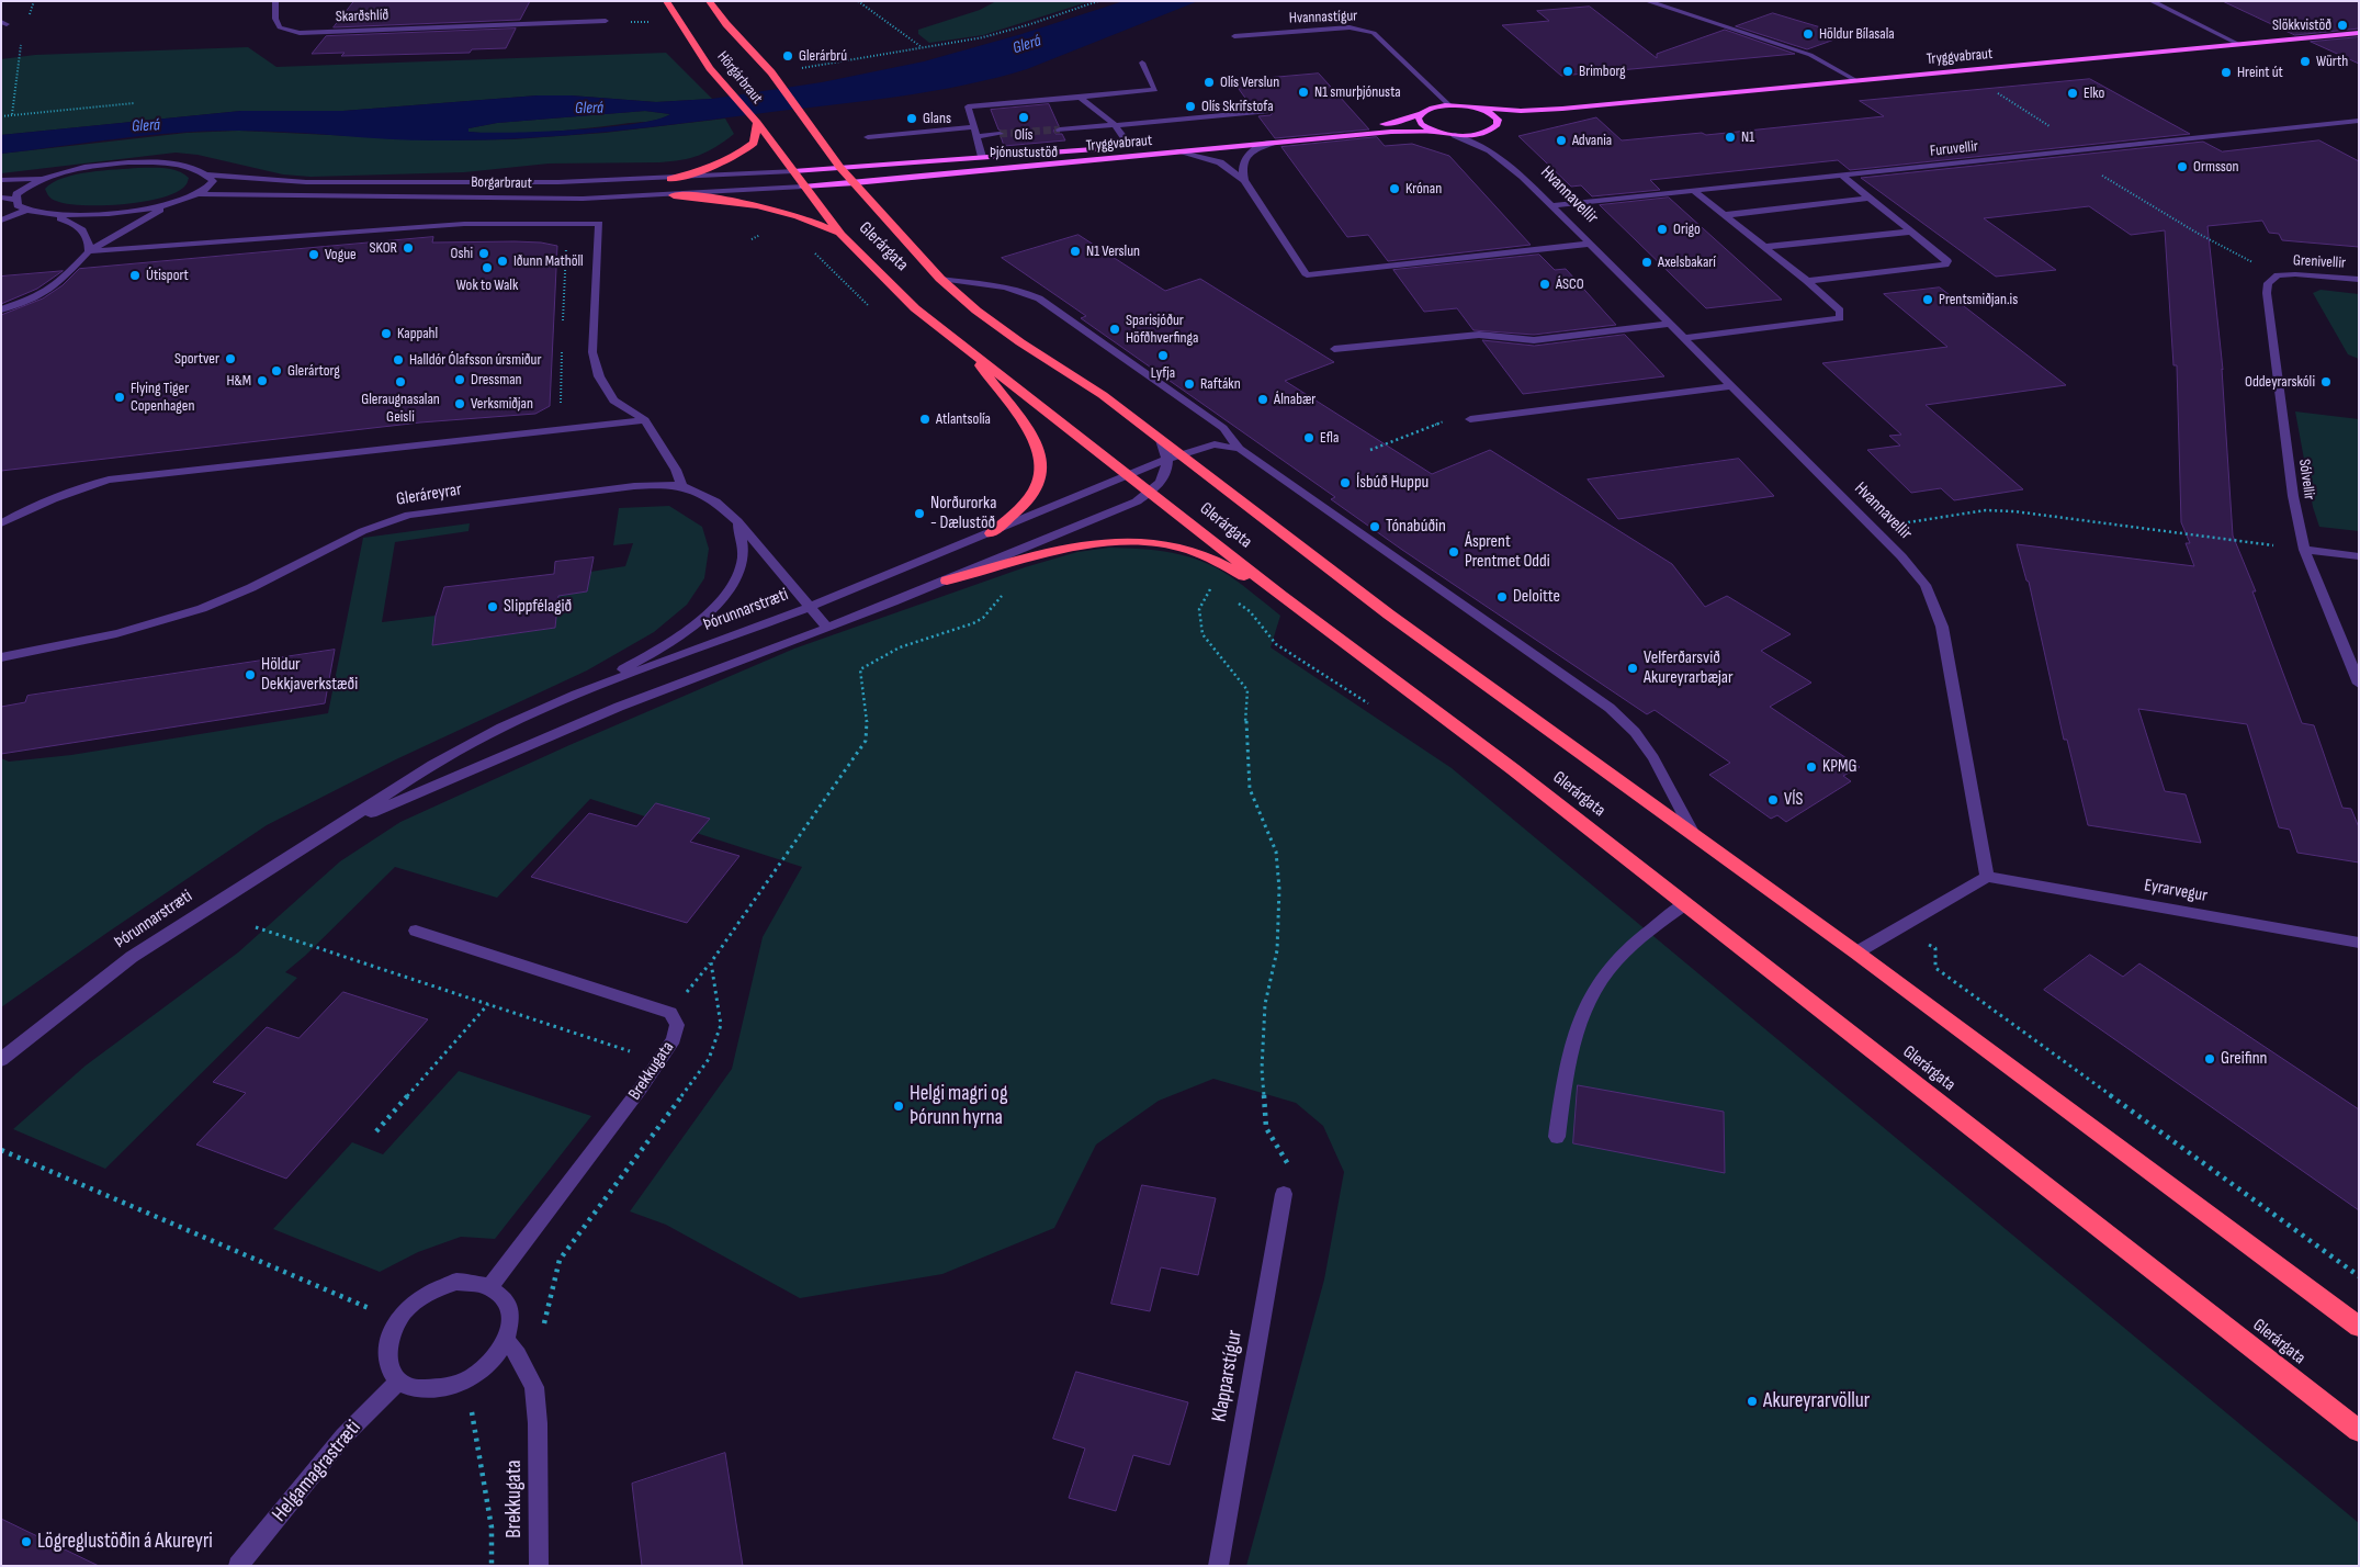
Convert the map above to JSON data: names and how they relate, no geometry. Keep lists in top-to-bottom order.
{
  "streets": {
    "highway": ["Hörgárbraut", "Glerárgata"],
    "main road": ["Tryggvabraut"],
    "street": [
      "Skarðshlíð",
      "Hvannastígur",
      "Furuvellir",
      "Borgarbraut",
      "Hvannavellir",
      "Grenivellir",
      "Sólvellir",
      "Gleráreyrar",
      "Þórunnarstræti",
      "Eyrarvegur",
      "Brekkugata",
      "Klapparstígur",
      "Helgamagrastræti"
    ]
  },
  "crossings": [
    ["Hvannastígur", "Tryggvabraut"],
    ["Tryggvabraut", "Hörgárbraut"],
    ["Tryggvabraut", "Borgarbraut"],
    ["Tryggvabraut", "Hvannavellir"],
    ["Tryggvabraut", "Glerárgata"],
    ["Hörgárbraut", "Borgarbraut"],
    ["Hörgárbraut", "Glerárgata"],
    ["Furuvellir", "Hvannavellir"],
    ["Borgarbraut", "Glerárgata"],
    ["Hvannavellir", "Eyrarvegur"],
    ["Glerárgata", "Þórunnarstræti"],
    ["Grenivellir", "Sólvellir"],
    ["Gleráreyrar", "Þórunnarstræti"],
    ["Brekkugata", "Helgamagrastræti"]
  ],
  "water": ["Glerá"],
  "places": [
    "Slökkvistöð",
    "Höldur Bílasala",
    "Glerárbrú",
    "Würth",
    "Brimborg",
    "Hreint út",
    "Olís Verslun",
    "N1 smurþjónusta",
    "Elko",
    "Olís Skrifstofa",
    "Olís Þjónustustöð",
    "Glans",
    "N1",
    "Advania",
    "Ormsson",
    "Krónan",
    "Origo",
    "SKOR",
    "N1 Verslun",
    "Oshi",
    "Vogue",
    "Iðunn Mathöll",
    "Axelsbakarí",
    "Wok to Walk",
    "Útisport",
    "ÁSCO",
    "Prentsmiðjan.is",
    "Sparisjóður Höfðhverfinga",
    "Kappahl",
    "Lyfja",
    "Sportver",
    "Halldór Ólafsson úrsmiður",
    "Glerártorg",
    "Dressman",
    "H&M",
    "Gleraugnasalan Geisli",
    "Oddeyrarskóli",
    "Raftákn",
    "Flying Tiger Copenhagen",
    "Álnabær",
    "Verksmiðjan",
    "Atlantsolía",
    "Efla",
    "Ísbúð Huppu",
    "Norðurorka - Dælustöð",
    "Tónabúðin",
    "Ásprent Prentmet Oddi",
    "Deloitte",
    "Slippfélagið",
    "Velferðarsvið Akureyrarbæjar",
    "Höldur Dekkjaverkstæði",
    "KPMG",
    "VÍS",
    "Greifinn",
    "Helgi magri og Þórunn hyrna",
    "Akureyrarvöllur",
    "Lögreglustöðin á Akureyri"
  ]
}
